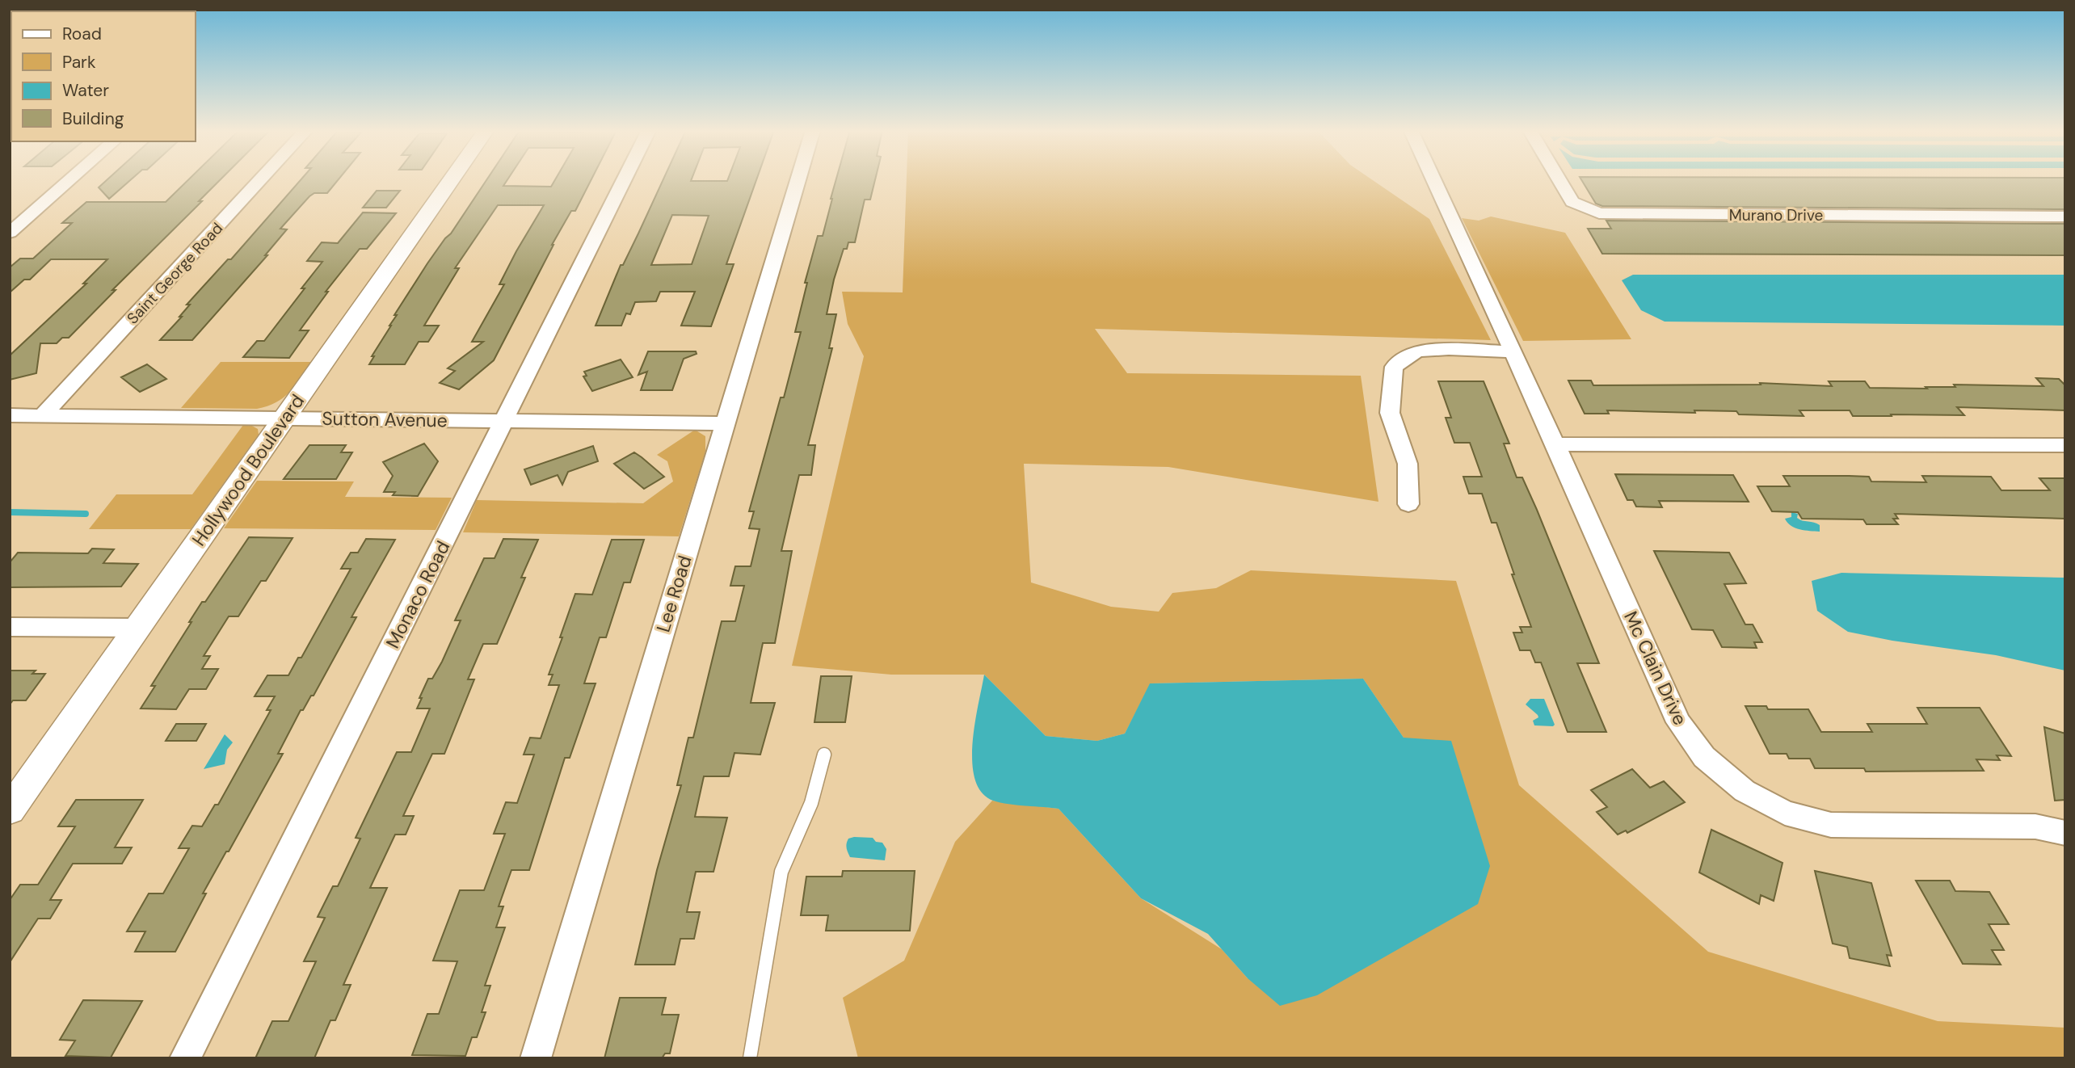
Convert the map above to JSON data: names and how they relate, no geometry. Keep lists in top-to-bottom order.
{
  "streets": {
    "street": [
      "Murano Drive",
      "Saint George Road",
      "Sutton Avenue",
      "Hollywood Boulevard",
      "Lee Road",
      "Monaco Road",
      "Mc Clain Drive"
    ]
  },
  "crossings": [
    ["Saint George Road", "Sutton Avenue"],
    ["Sutton Avenue", "Hollywood Boulevard"],
    ["Sutton Avenue", "Lee Road"],
    ["Sutton Avenue", "Monaco Road"]
  ],
  "legend": [
    "Road",
    "Park",
    "Water",
    "Building"
  ]
}
